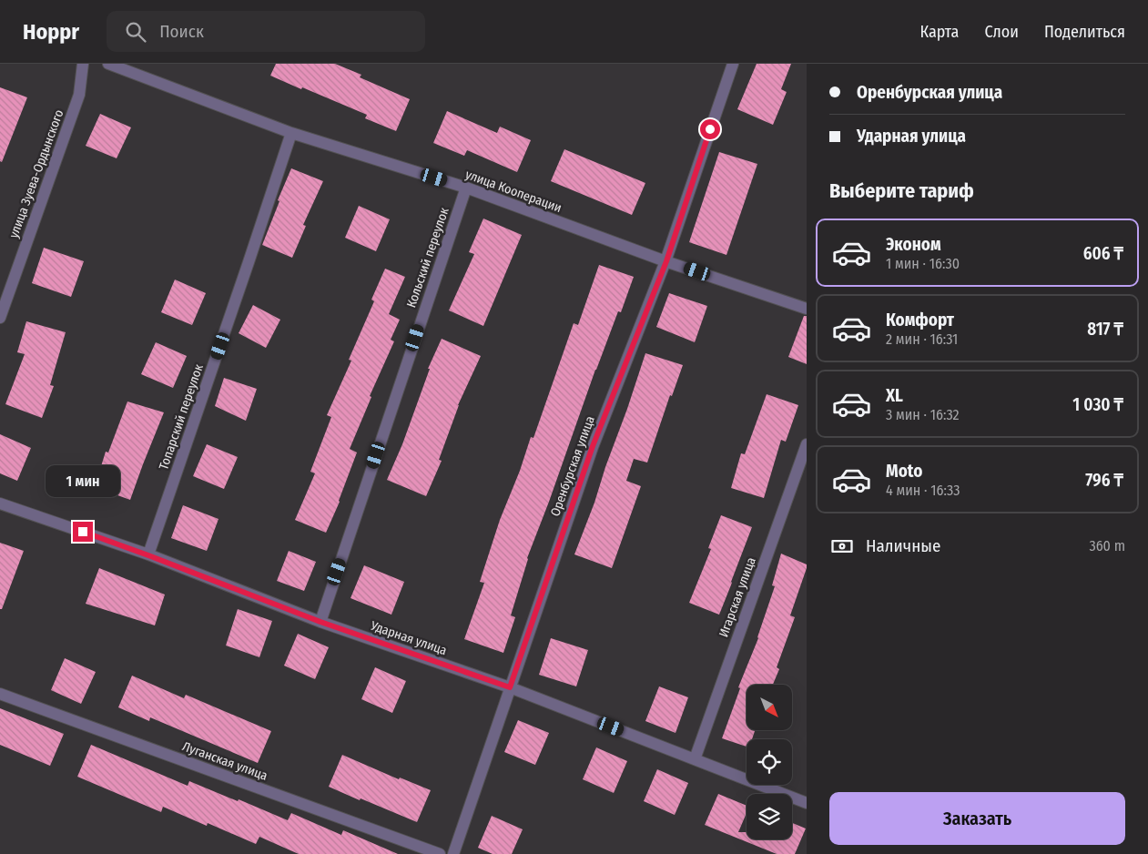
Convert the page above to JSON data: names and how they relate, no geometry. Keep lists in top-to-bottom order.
{
  "streets": {
    "street": [
      "улица Зуева-Ордынского",
      "улица Кооперации",
      "Кольский переулок",
      "Топарский переулок",
      "Оренбурская улица",
      "Игарская улица",
      "Ударная улица",
      "Луганская улица"
    ]
  },
  "crossings": [
    ["улица Кооперации", "Кольский переулок"],
    ["улица Кооперации", "Топарский переулок"],
    ["улица Кооперации", "Оренбурская улица"],
    ["Кольский переулок", "Ударная улица"],
    ["Топарский переулок", "Ударная улица"],
    ["Оренбурская улица", "Ударная улица"],
    ["Игарская улица", "Ударная улица"]
  ],
  "north": "bottom right",
  "page": {
    "header": "Hoppr",
    "search": "Поиск",
    "nav": ["Карта", "Слои", "Поделиться"],
    "banner": ["Оренбурская улица", "Ударная улица"],
    "heading": "Выберите тариф",
    "list": [
      {
        "name": "Эконом",
        "note": "1 мин · 16:30",
        "value": "606 ₸"
      },
      {
        "name": "Комфорт",
        "note": "2 мин · 16:31",
        "value": "817 ₸"
      },
      {
        "name": "XL",
        "note": "3 мин · 16:32",
        "value": "1 030 ₸"
      },
      {
        "name": "Moto",
        "note": "4 мин · 16:33",
        "value": "796 ₸"
      }
    ],
    "bubble": "1 мин",
    "pay": ["Наличные", "360 m"],
    "buttons": "Заказать"
  }
}
